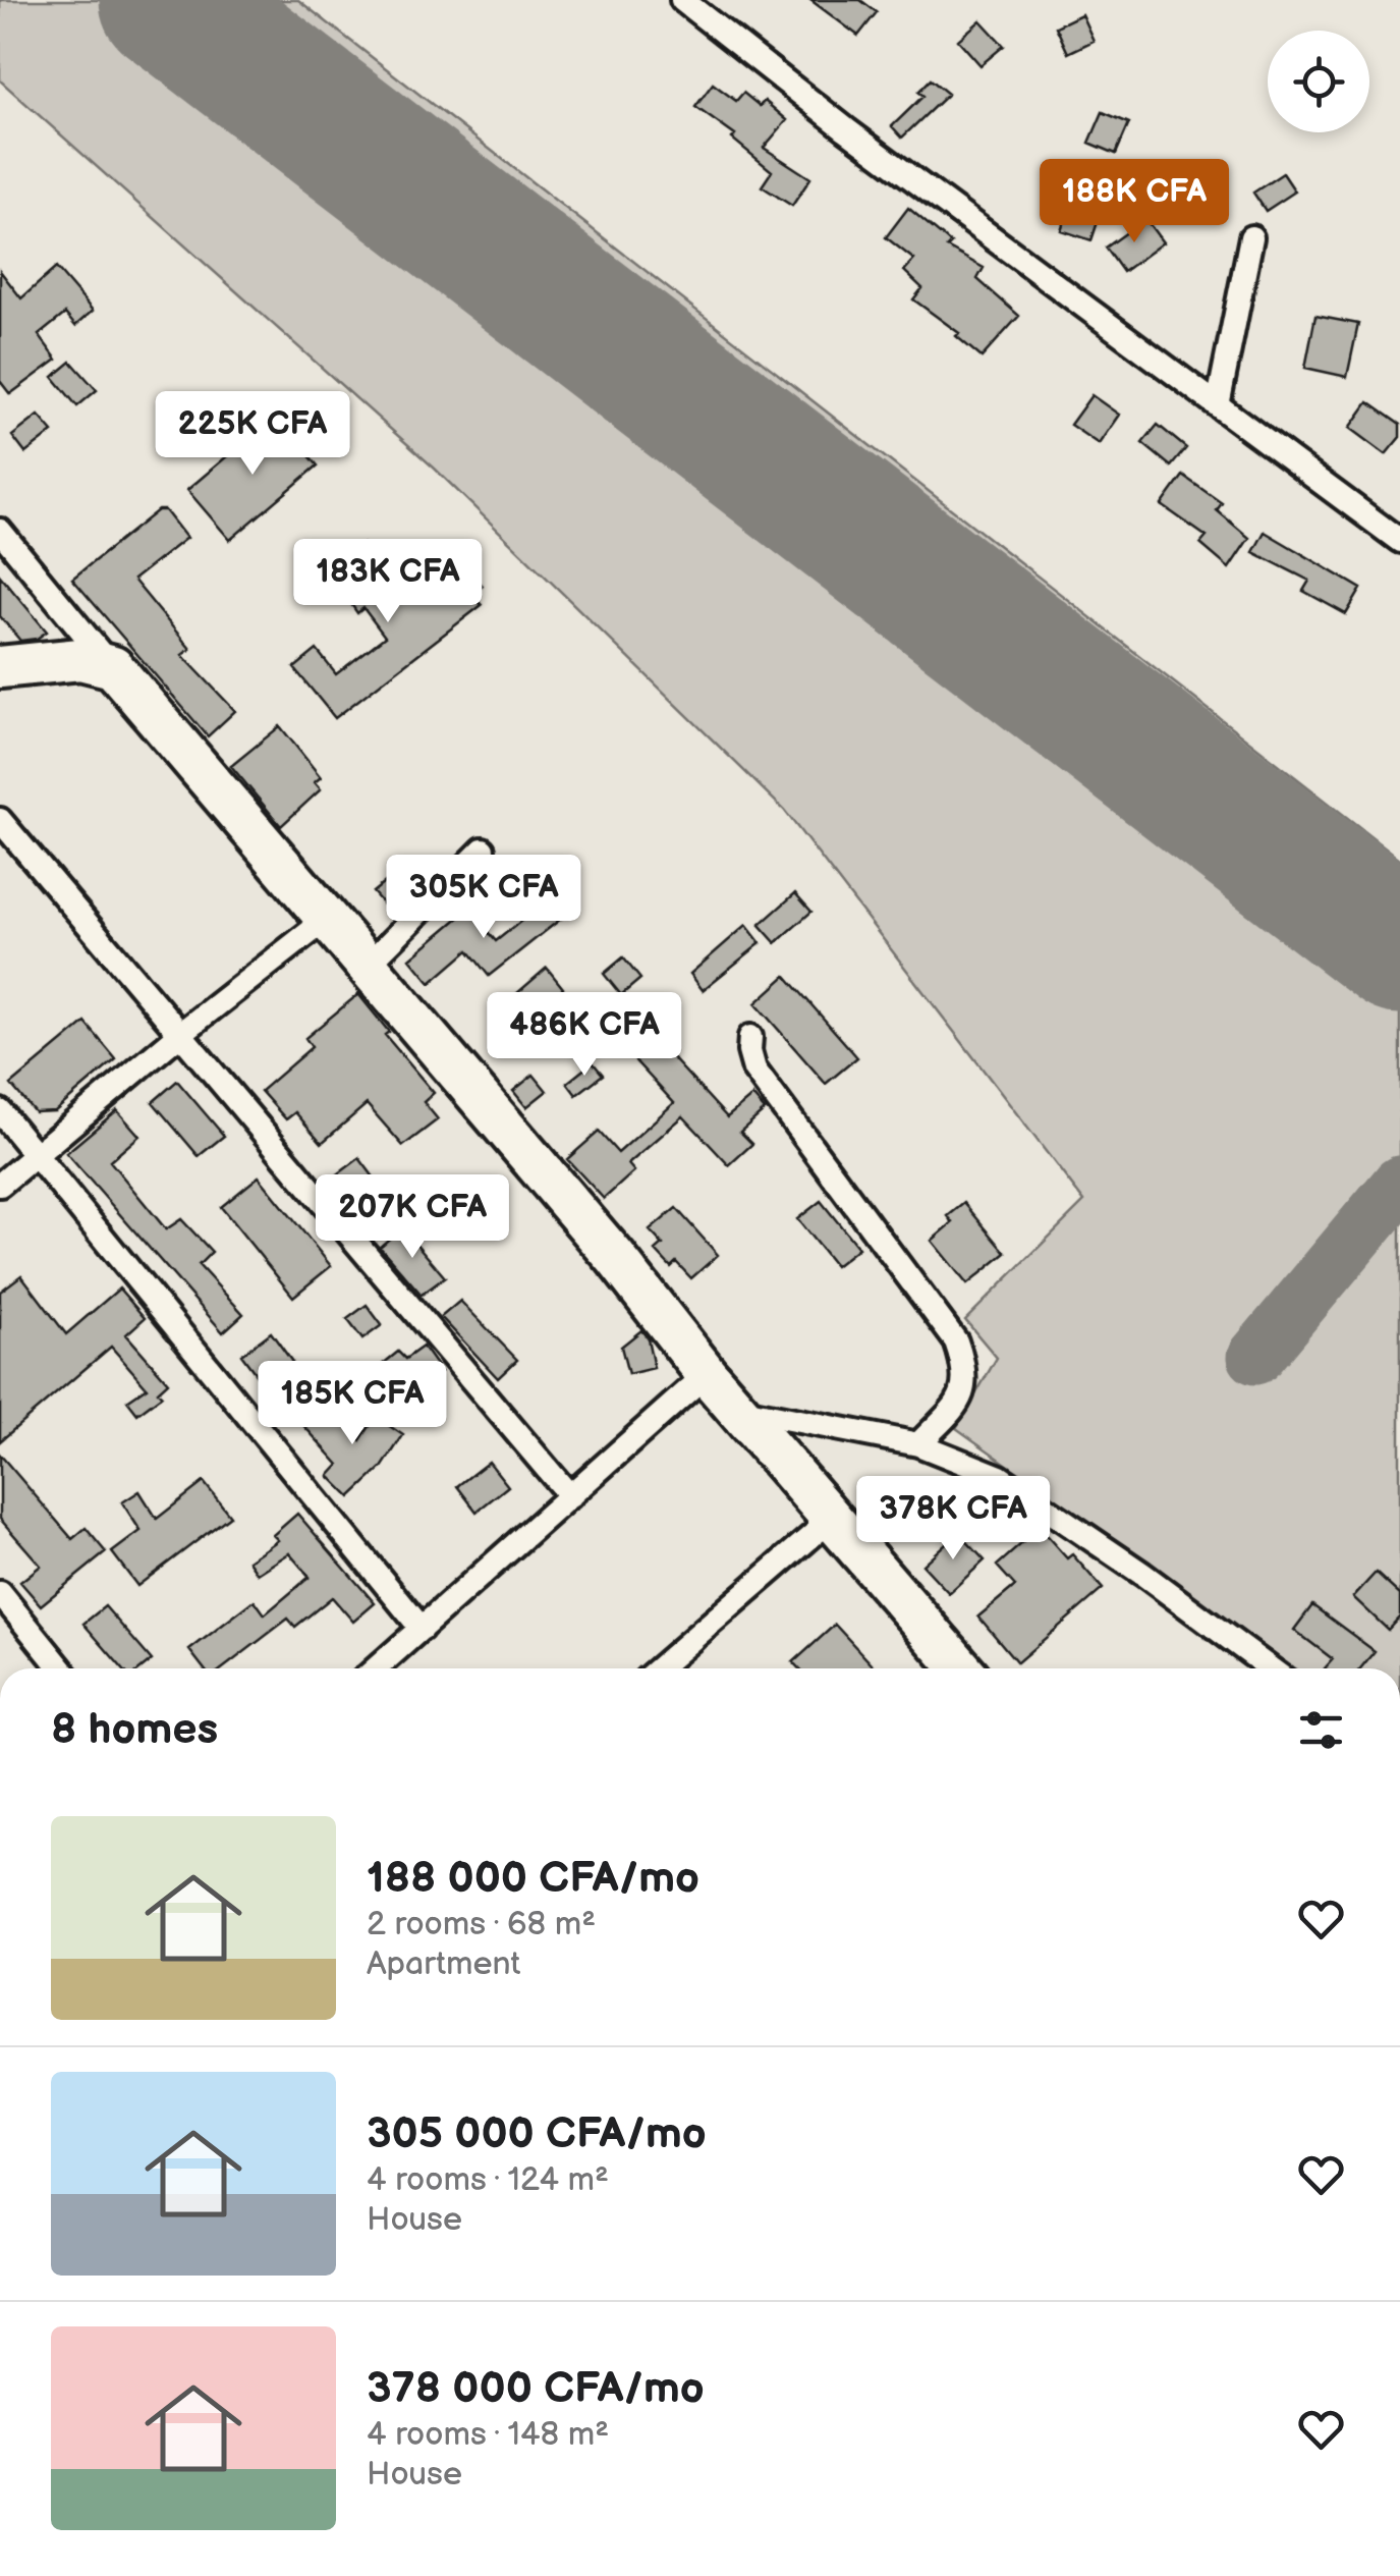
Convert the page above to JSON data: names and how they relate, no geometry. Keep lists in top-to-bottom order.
{
  "page": {
    "price": [
      "188K CFA",
      "225K CFA",
      "183K CFA",
      "305K CFA",
      "486K CFA",
      "207K CFA",
      "185K CFA",
      "378K CFA"
    ],
    "heading": "8 homes",
    "list": [
      {
        "name": "188 000 CFA/mo",
        "note": "2 rooms · 68 m² · Apartment"
      },
      {
        "name": "305 000 CFA/mo",
        "note": "4 rooms · 124 m² · House"
      },
      {
        "name": "378 000 CFA/mo",
        "note": "4 rooms · 148 m² · House"
      }
    ]
  }
}
